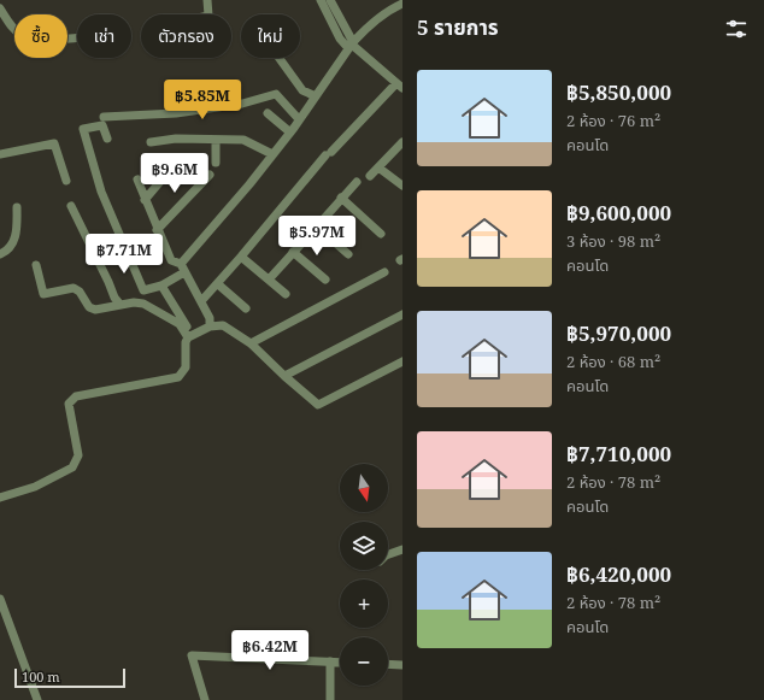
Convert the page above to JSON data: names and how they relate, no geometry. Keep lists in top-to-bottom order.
{
  "scale_bar": "100 m",
  "north": "bottom",
  "page": {
    "heading": "5 รายการ",
    "chip": [
      "ซื้อ",
      "เช่า",
      "ตัวกรอง",
      "ใหม่"
    ],
    "list": [
      {
        "name": "฿5,850,000",
        "note": "2 ห้อง · 76 m² · คอนโด"
      },
      {
        "name": "฿9,600,000",
        "note": "3 ห้อง · 98 m² · คอนโด"
      },
      {
        "name": "฿5,970,000",
        "note": "2 ห้อง · 68 m² · คอนโด"
      },
      {
        "name": "฿7,710,000",
        "note": "2 ห้อง · 78 m² · คอนโด"
      },
      {
        "name": "฿6,420,000",
        "note": "2 ห้อง · 78 m² · คอนโด"
      }
    ],
    "price": [
      "฿5.85M",
      "฿9.6M",
      "฿5.97M",
      "฿7.71M",
      "฿6.42M"
    ],
    "map_buttons": ["+", "−"],
    "scale": "100 m"
  }
}
